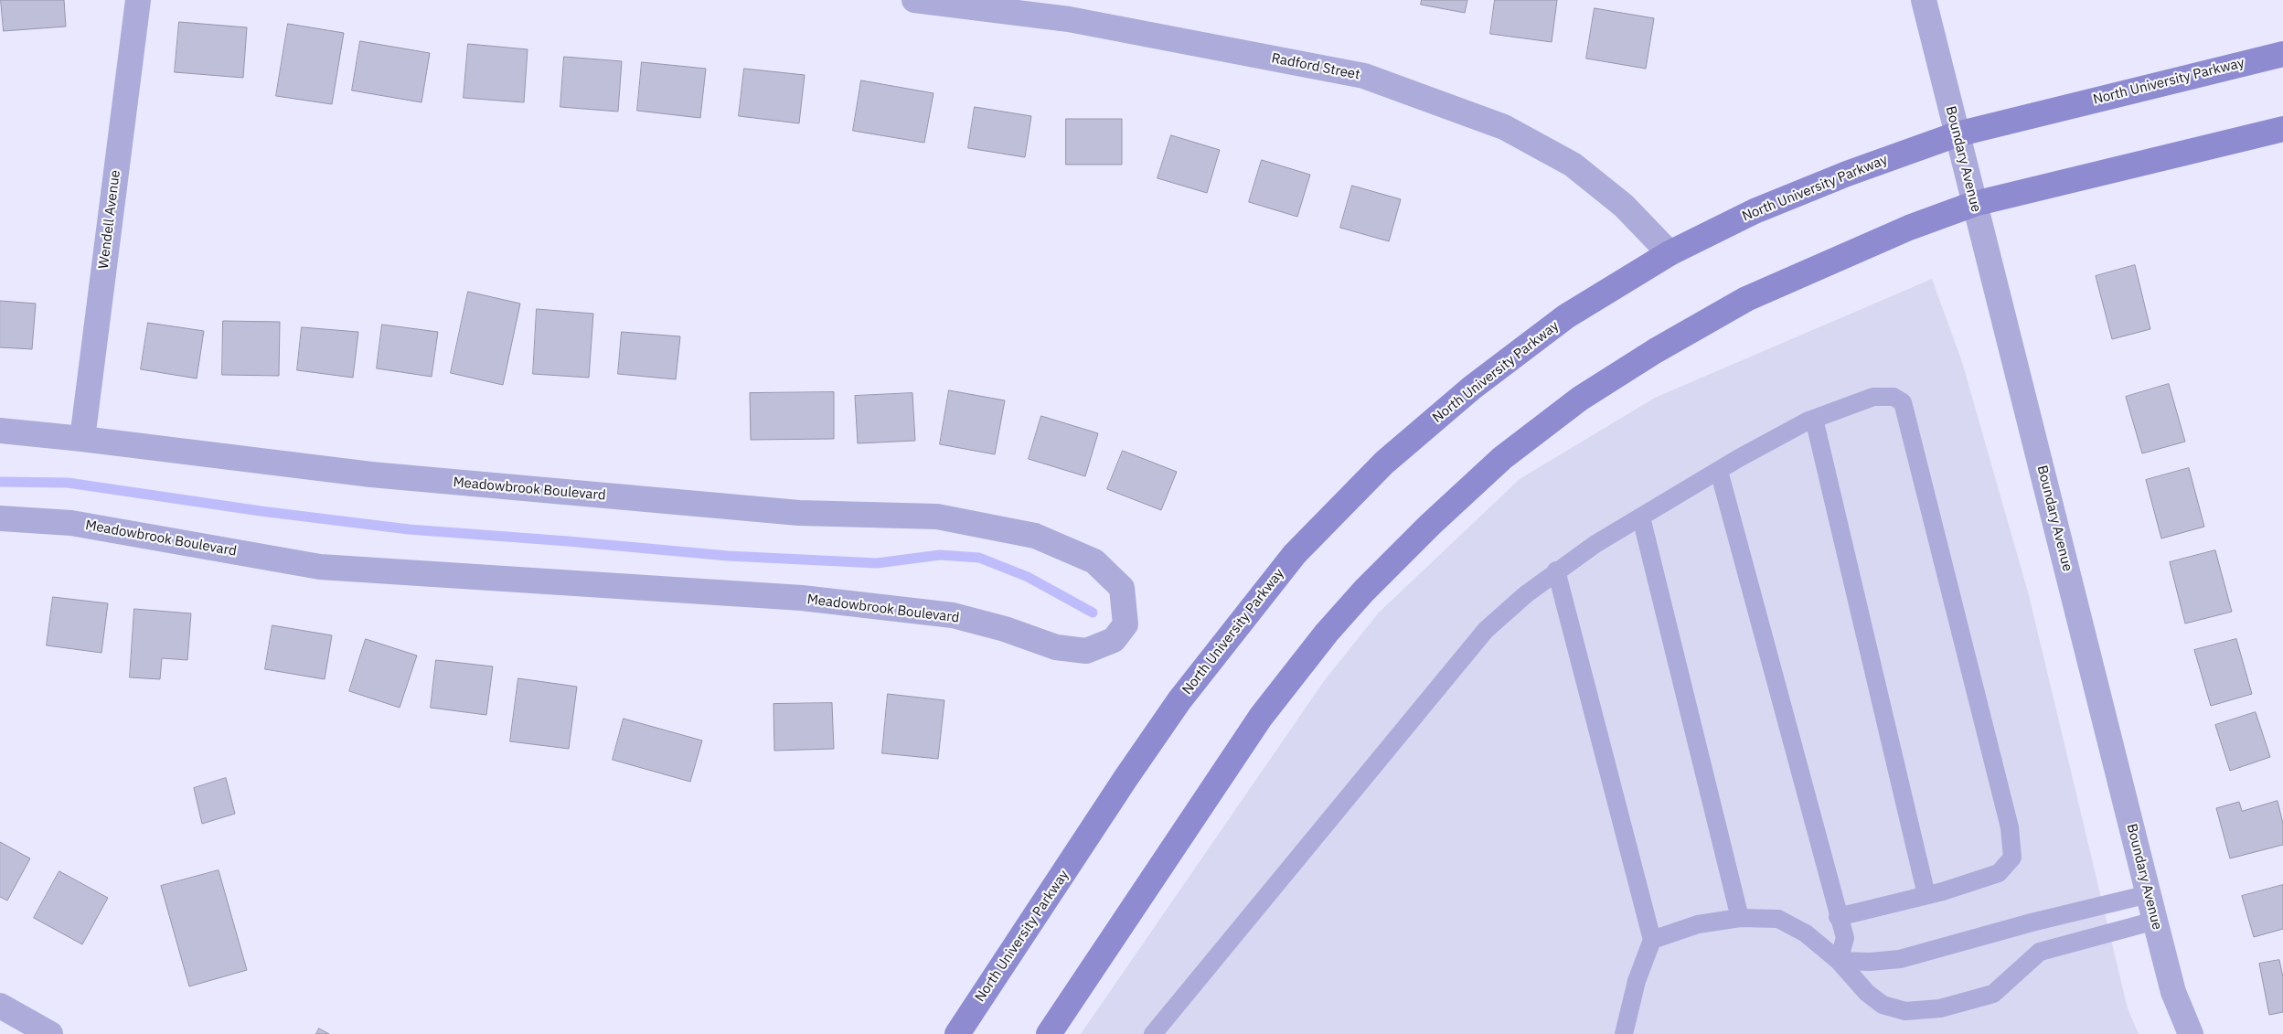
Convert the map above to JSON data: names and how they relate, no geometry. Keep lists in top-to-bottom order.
{
  "streets": {
    "main road": ["North University Parkway"],
    "street": [
      "Radford Street",
      "Boundary Avenue",
      "Wendell Avenue",
      "Meadowbrook Boulevard"
    ]
  },
  "crossings": [
    ["Radford Street", "North University Parkway"],
    ["North University Parkway", "Boundary Avenue"],
    ["Wendell Avenue", "Meadowbrook Boulevard"]
  ]
}
